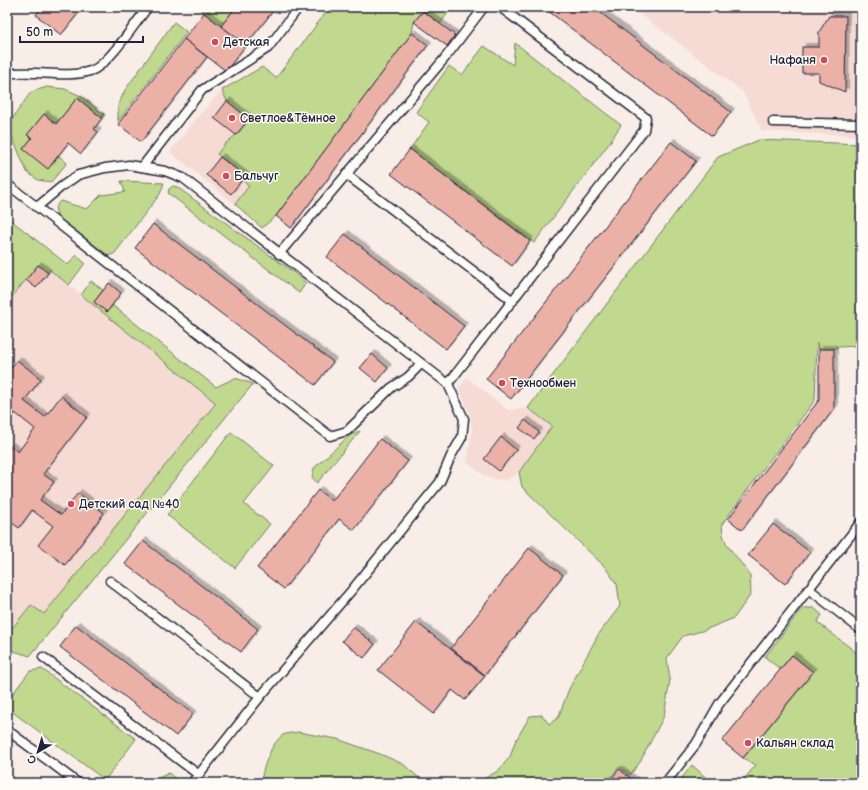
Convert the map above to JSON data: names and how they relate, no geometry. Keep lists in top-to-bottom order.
{
  "places": [
    "Детская",
    "Нафаня",
    "Светлое&Тёмное",
    "Бальчуг",
    "Технообмен",
    "Детский сад №40",
    "Кальян склад"
  ],
  "scale_bar": "50 m",
  "north": "bottom left"
}
